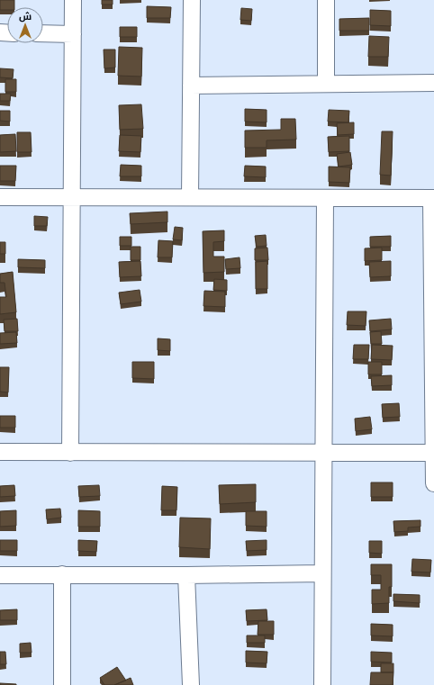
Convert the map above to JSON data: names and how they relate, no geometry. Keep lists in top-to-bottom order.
{
  "north": "top"
}
